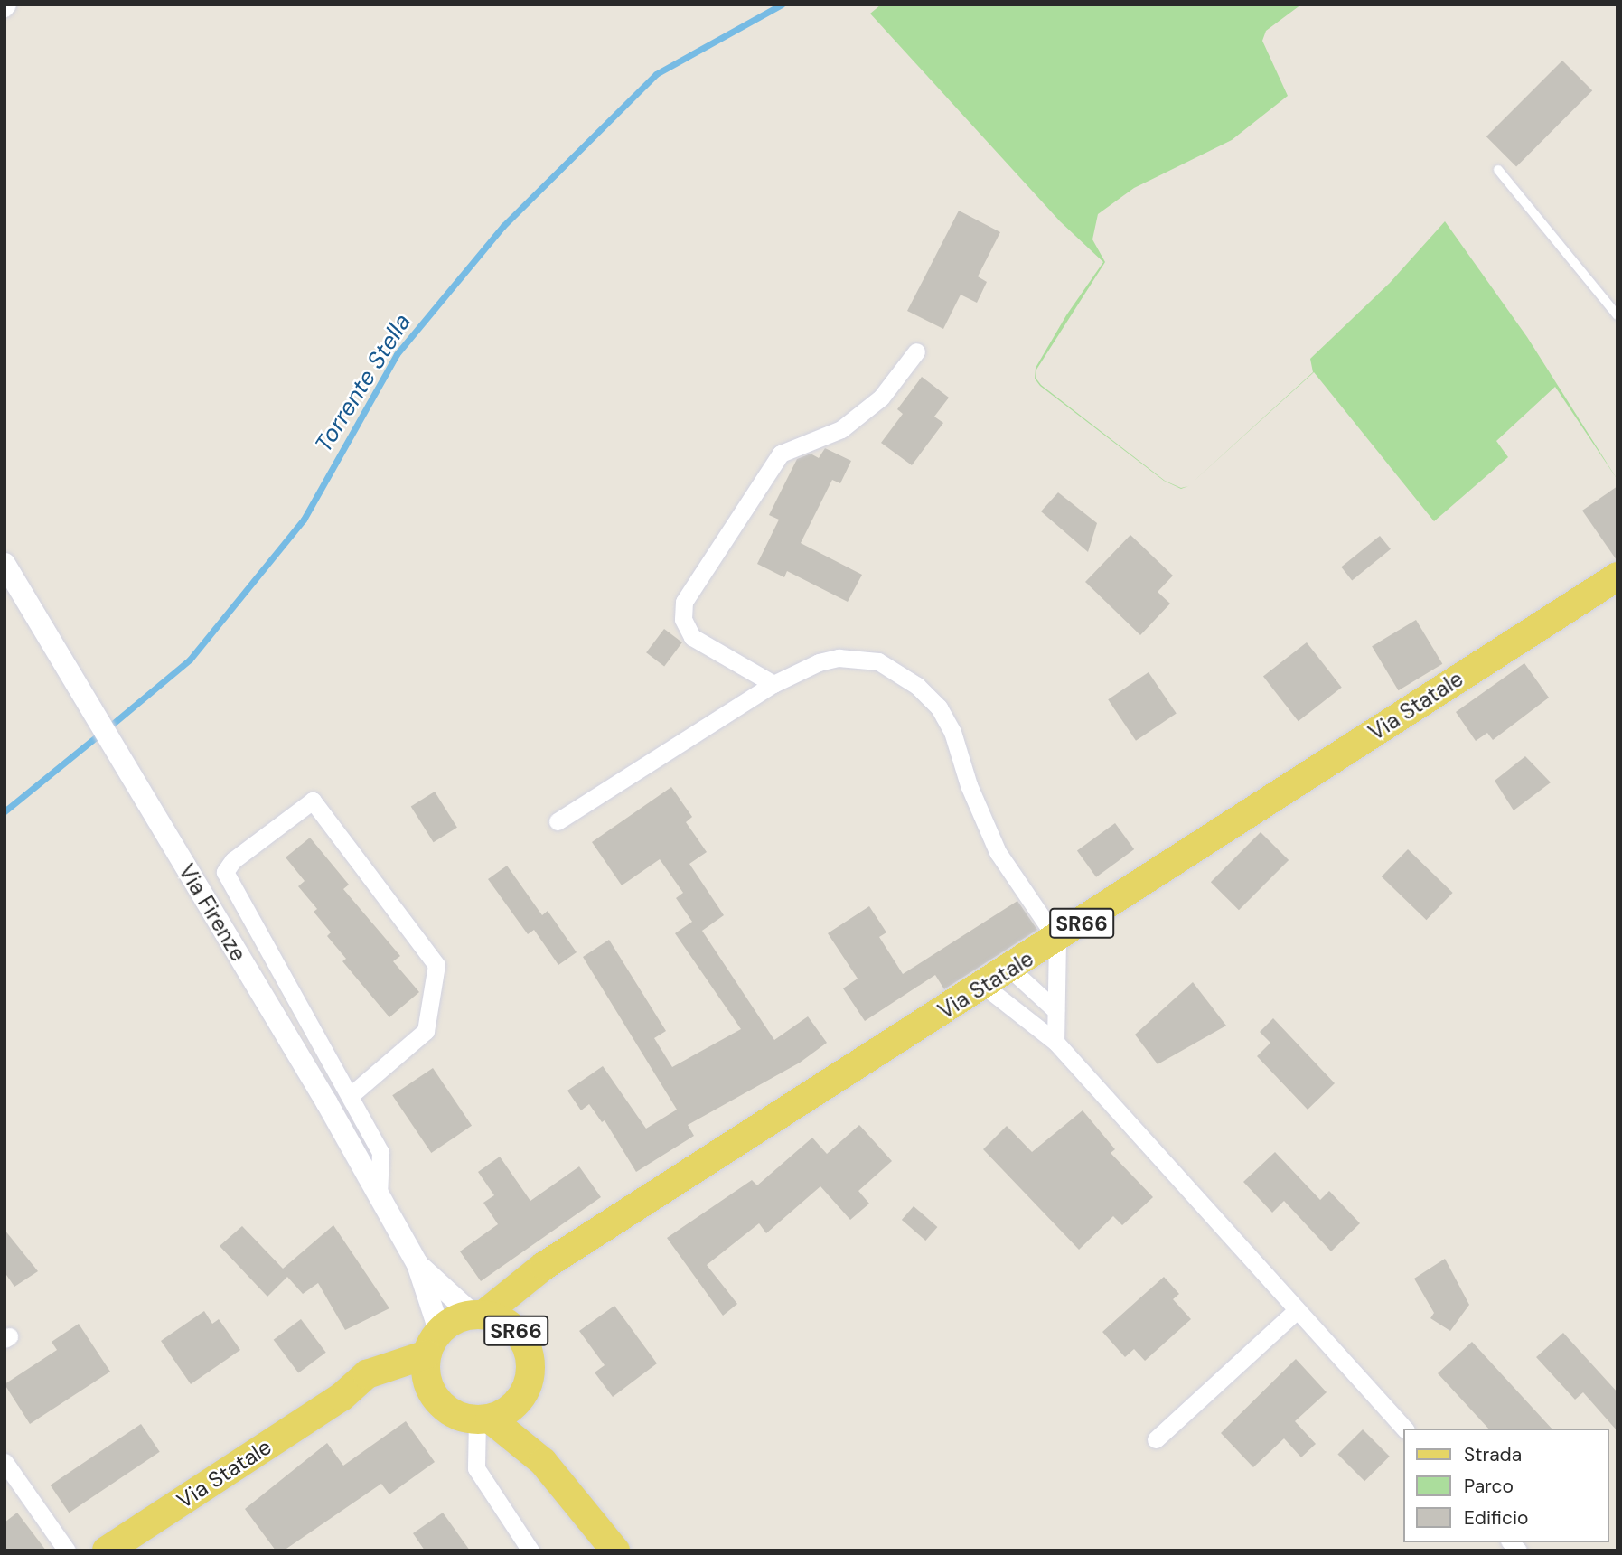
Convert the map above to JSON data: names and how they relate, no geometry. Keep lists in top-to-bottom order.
{
  "streets": {
    "main road": ["Via Statale", "SR66"],
    "street": ["Via Firenze"]
  },
  "crossings": [
    ["Via Statale", "SR66"]
  ],
  "water": ["Torrente Stella"],
  "legend": ["Strada", "Parco", "Edificio"]
}
